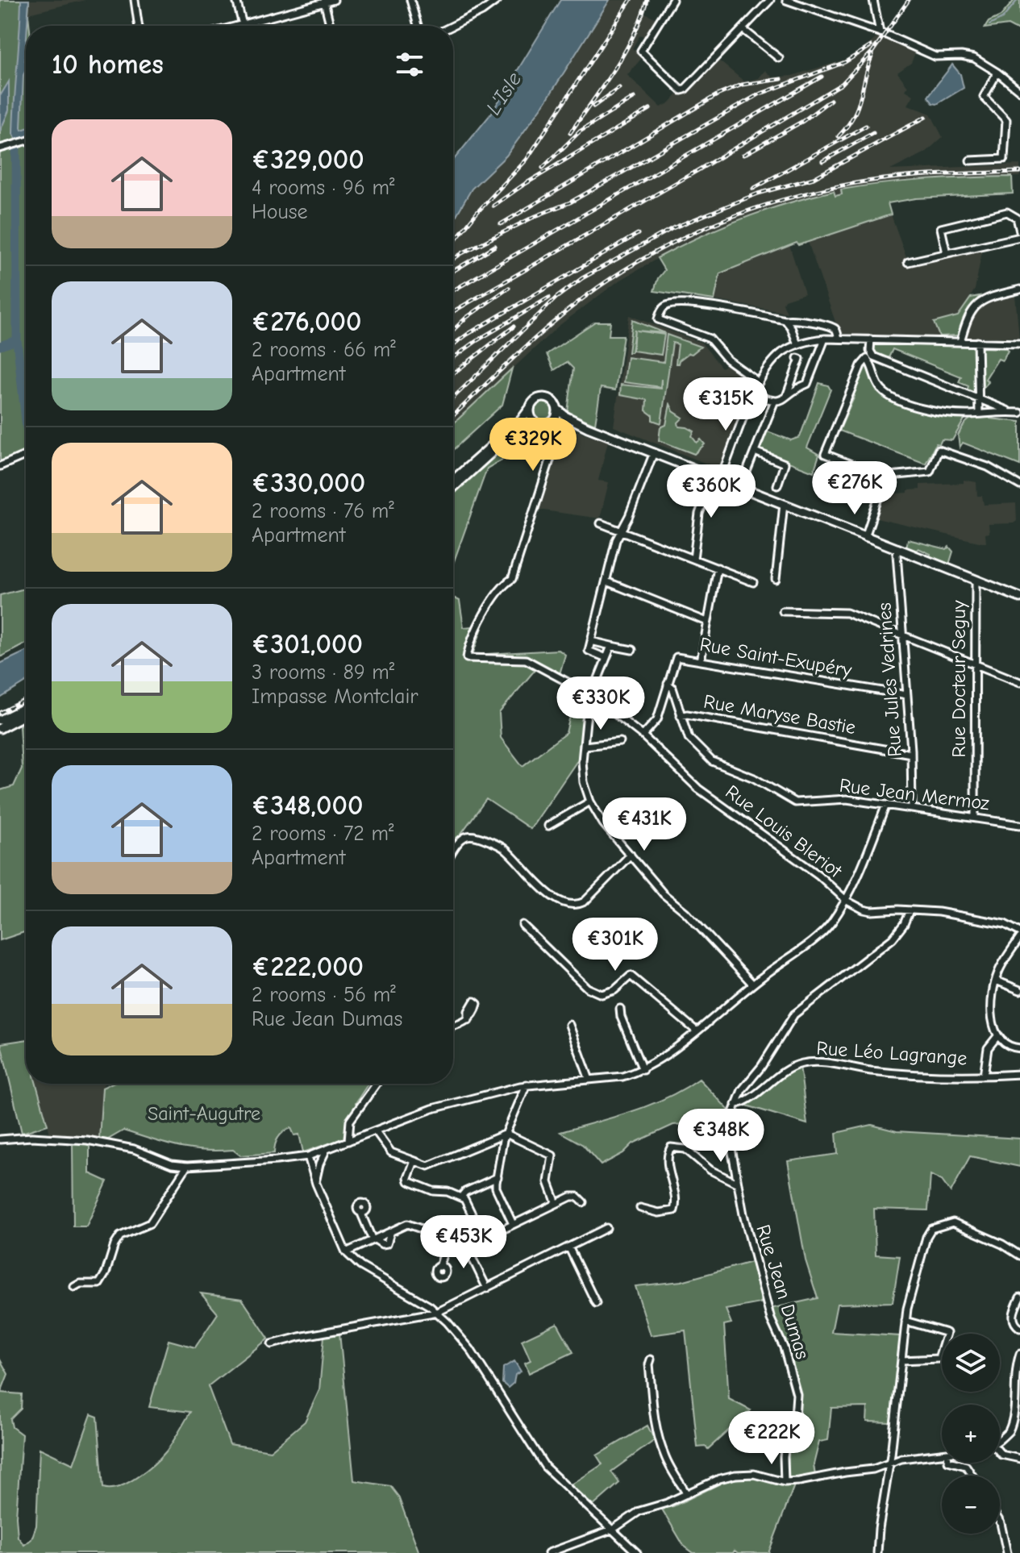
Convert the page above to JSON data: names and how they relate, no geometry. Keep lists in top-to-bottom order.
{
  "streets": {
    "street": [
      "Rue Saint-Exupéry",
      "Rue Docteur Seguy",
      "Rue Jules Vedrines",
      "Rue Maryse Bastie",
      "Rue Jean Mermoz",
      "Rue Louis Bleriot",
      "Rue Léo Lagrange",
      "Rue Jean Dumas"
    ]
  },
  "crossings": [
    ["Rue Saint-Exupéry", "Rue Jules Vedrines"],
    ["Rue Saint-Exupéry", "Rue Jean Mermoz"],
    ["Rue Docteur Seguy", "Rue Jean Mermoz"],
    ["Rue Jules Vedrines", "Rue Maryse Bastie"],
    ["Rue Jules Vedrines", "Rue Jean Mermoz"],
    ["Rue Maryse Bastie", "Rue Jean Mermoz"],
    ["Rue Louis Bleriot", "Rue Jean Dumas"],
    ["Rue Léo Lagrange", "Rue Jean Dumas"]
  ],
  "water": ["L'Isle"],
  "parks": ["Saint-Augutre"],
  "page": {
    "heading": "10 homes",
    "list": [
      {
        "name": "€329,000",
        "note": "4 rooms · 96 m² · House"
      },
      {
        "name": "€276,000",
        "note": "2 rooms · 66 m² · Apartment"
      },
      {
        "name": "€330,000",
        "note": "2 rooms · 76 m² · Apartment"
      },
      {
        "name": "€301,000",
        "note": "3 rooms · 89 m² · Impasse Montclair"
      },
      {
        "name": "€348,000",
        "note": "2 rooms · 72 m² · Apartment"
      },
      {
        "name": "€222,000",
        "note": "2 rooms · 56 m² · Rue Jean Dumas"
      }
    ],
    "price": [
      "€315K",
      "€329K",
      "€276K",
      "€360K",
      "€330K",
      "€431K",
      "€301K",
      "€348K",
      "€453K",
      "€222K"
    ],
    "map_buttons": ["+", "−"]
  }
}
